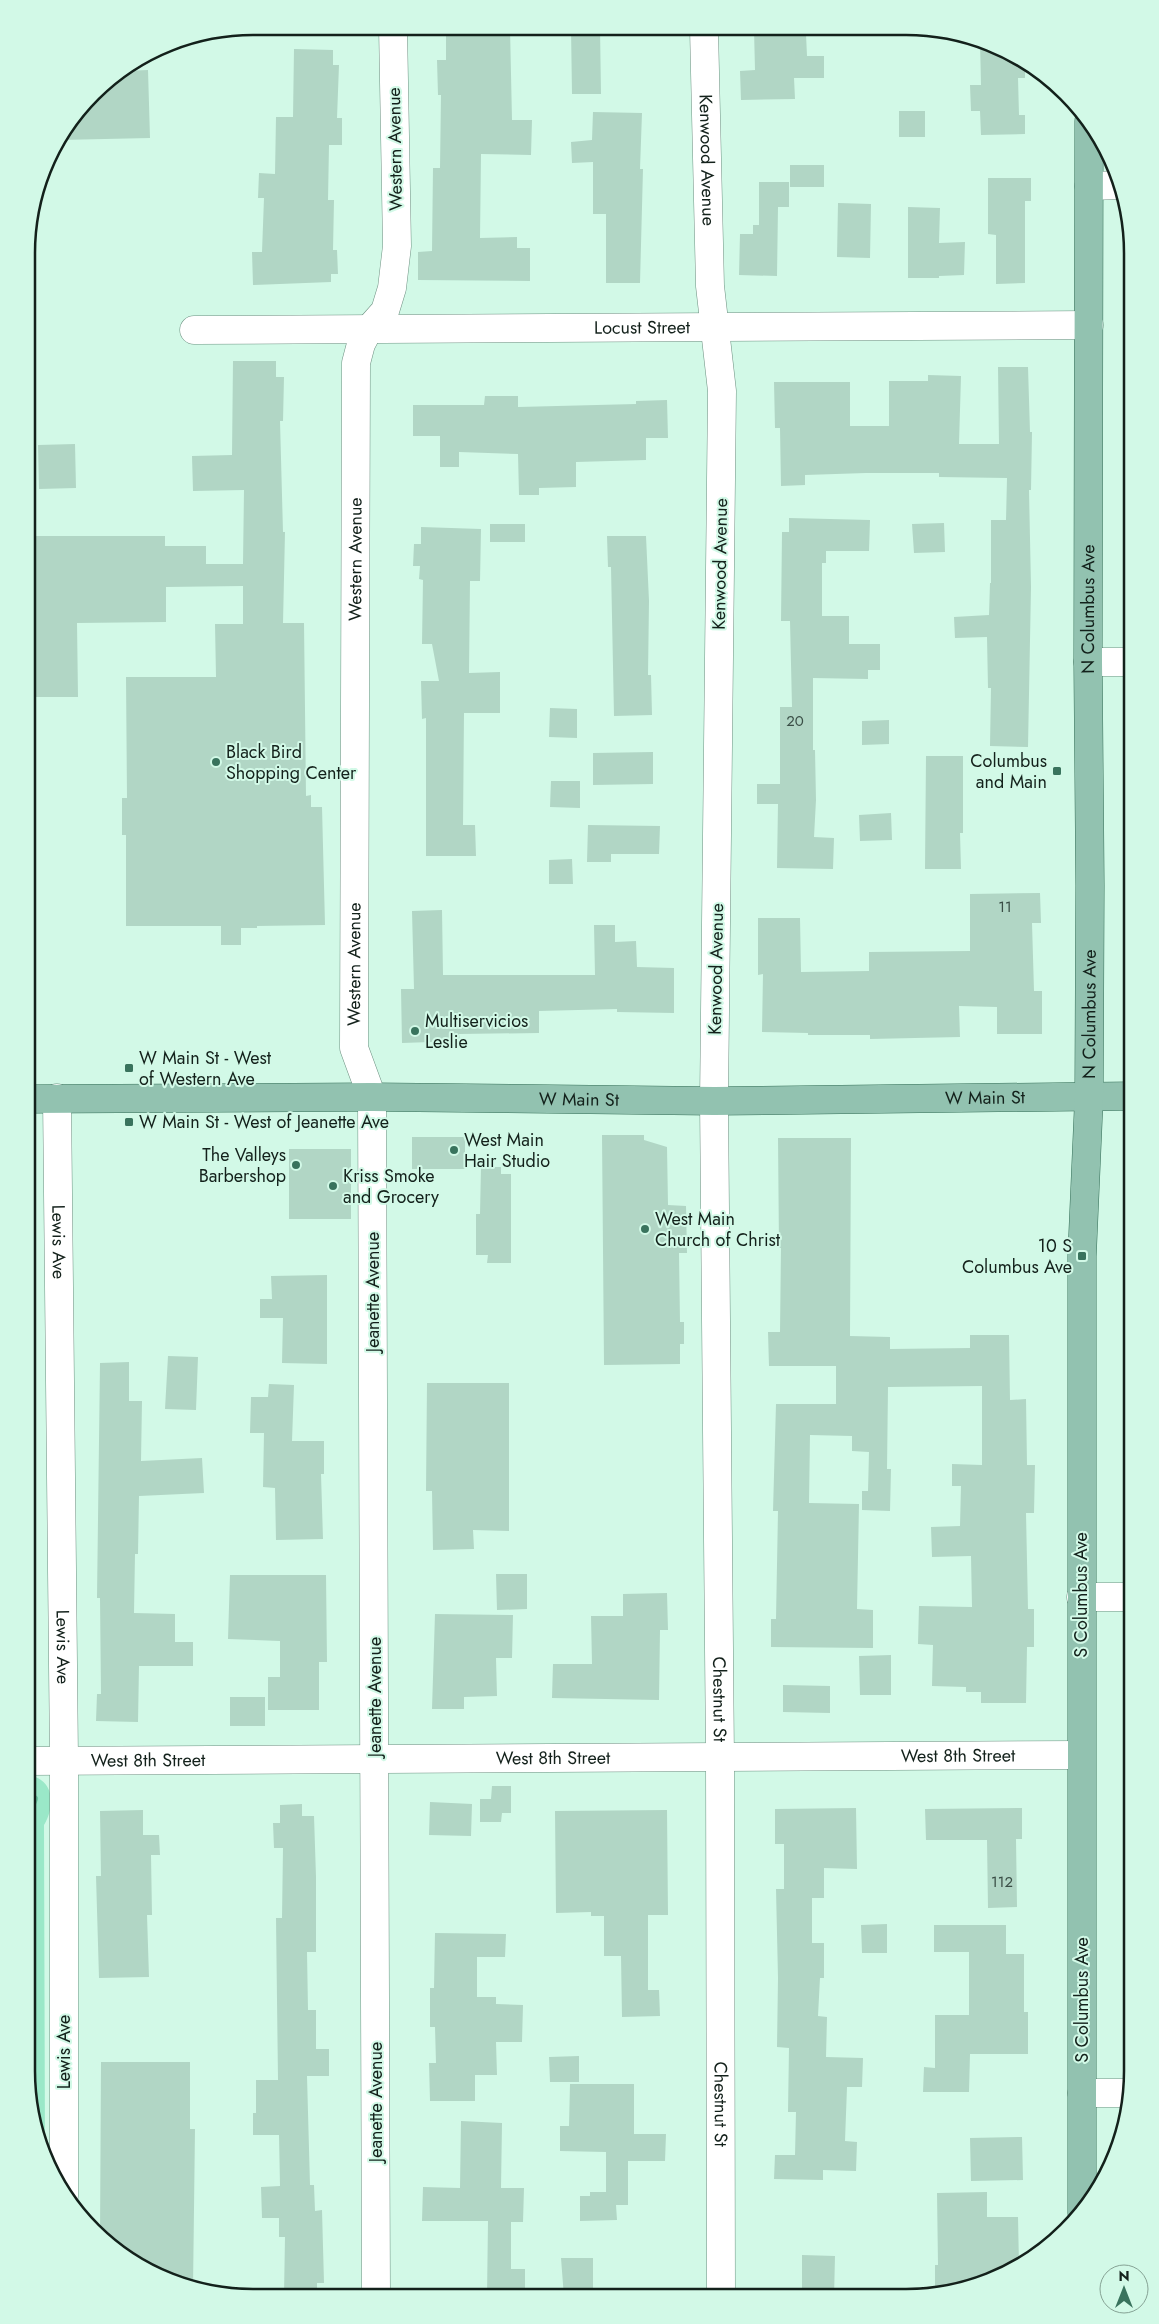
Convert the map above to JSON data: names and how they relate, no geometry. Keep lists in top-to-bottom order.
{
  "streets": {
    "main road": ["N Columbus Ave", "W Main St", "S Columbus Ave"],
    "street": [
      "Western Avenue",
      "Kenwood Avenue",
      "Locust Street",
      "Lewis Ave",
      "Jeanette Avenue",
      "Chestnut St",
      "West 8th Street"
    ]
  },
  "crossings": [
    ["Western Avenue", "Locust Street"],
    ["Western Avenue", "W Main St"],
    ["Western Avenue", "Jeanette Avenue"],
    ["Kenwood Avenue", "Locust Street"],
    ["Kenwood Avenue", "W Main St"],
    ["Kenwood Avenue", "Chestnut St"],
    ["Locust Street", "N Columbus Ave"],
    ["N Columbus Ave", "W Main St"],
    ["N Columbus Ave", "S Columbus Ave"],
    ["W Main St", "Lewis Ave"],
    ["W Main St", "Jeanette Avenue"],
    ["W Main St", "S Columbus Ave"],
    ["W Main St", "Chestnut St"],
    ["Lewis Ave", "West 8th Street"],
    ["Jeanette Avenue", "West 8th Street"],
    ["S Columbus Ave", "West 8th Street"],
    ["Chestnut St", "West 8th Street"]
  ],
  "places": {
    "other": [
      "Black Bird Shopping Center",
      "Multiservicios Leslie",
      "West Main Hair Studio",
      "The Valleys Barbershop",
      "Kriss Smoke and Grocery",
      "West Main Church of Christ"
    ],
    "transit": [
      "Columbus and Main",
      "W Main St - West of Western Ave",
      "W Main St - West of Jeanette Ave",
      "10 S Columbus Ave"
    ]
  },
  "house_numbers": ["20", "11", "112"],
  "north": "top"
}
